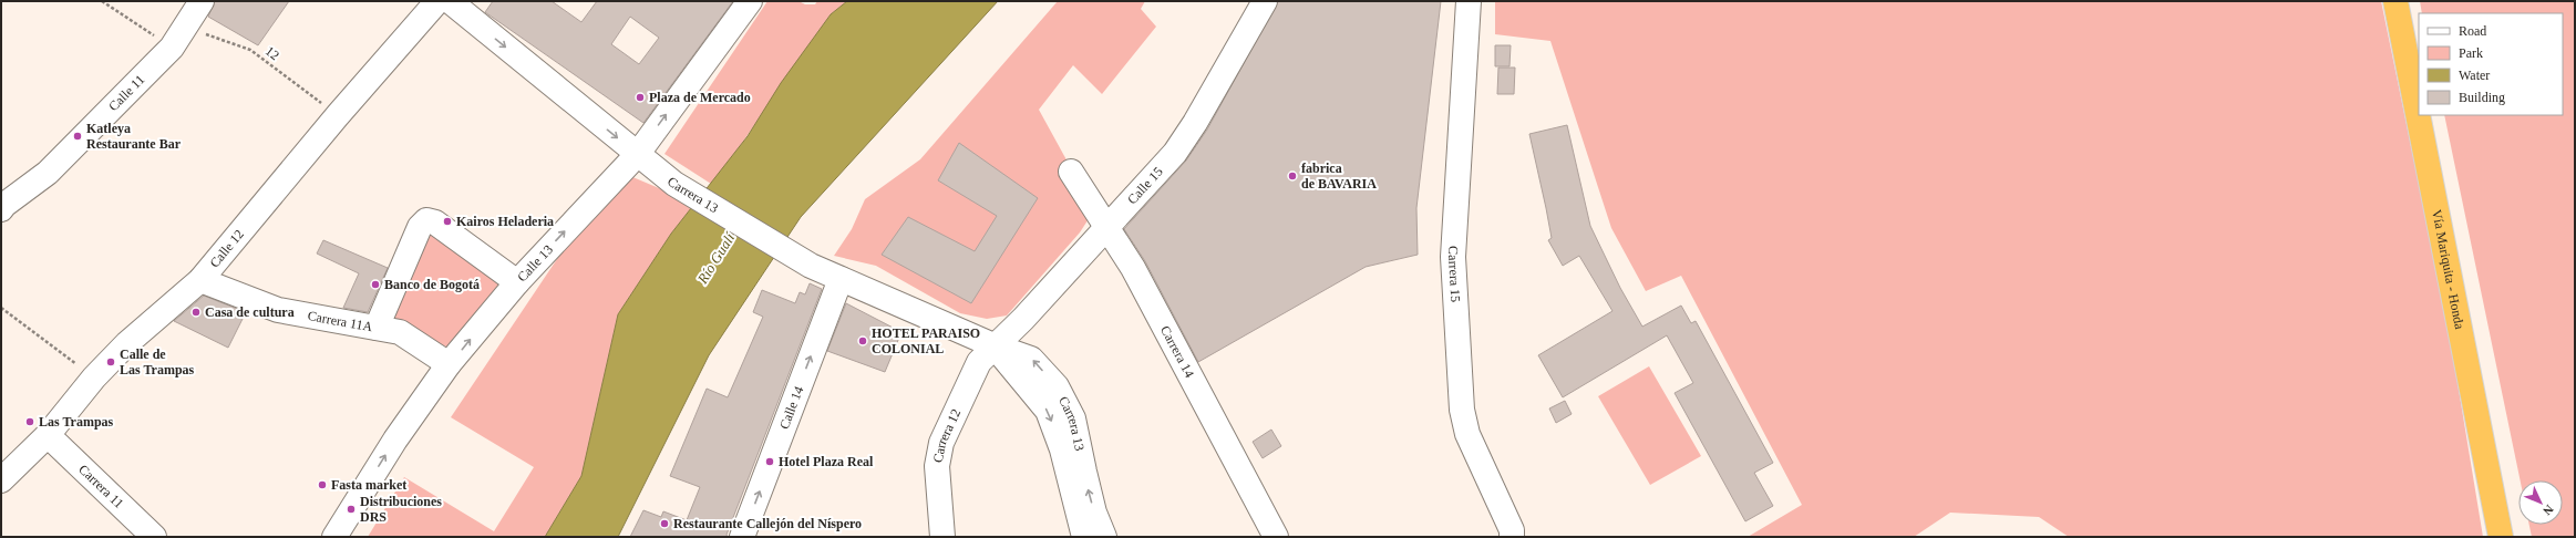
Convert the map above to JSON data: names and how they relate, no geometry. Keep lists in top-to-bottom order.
{
  "streets": {
    "highway": ["Vía Mariquita - Honda"],
    "street": [
      "Calle 11",
      "Calle 15",
      "Carrera 13",
      "Calle 12",
      "Calle 13",
      "Carrera 15",
      "Carrera 11A",
      "Carrera 14",
      "Calle 14",
      "Carrera 12",
      "Carrera 11"
    ],
    "path": ["12"]
  },
  "crossings": [
    ["12", "Calle 11"],
    ["12", "Calle 12"],
    ["Calle 15", "Carrera 13"],
    ["Calle 15", "Carrera 14"],
    ["Calle 15", "Carrera 12"],
    ["Carrera 13", "Calle 13"],
    ["Carrera 13", "Calle 14"],
    ["Carrera 13", "Carrera 12"],
    ["Calle 12", "Carrera 11A"],
    ["Calle 12", "Carrera 11"],
    ["Calle 13", "Carrera 11A"]
  ],
  "one_way": ["Calle 13", "Calle 14"],
  "water": ["Río Gualí"],
  "places": [
    "Plaza de Mercado",
    "Katleya Restaurante Bar",
    "fabrica de BAVARIA",
    "Kairos Heladeria",
    "Banco de Bogotá",
    "Casa de cultura",
    "HOTEL PARAISO COLONIAL",
    "Calle de Las Trampas",
    "Las Trampas",
    "Hotel Plaza Real",
    "Fasta market",
    "Distribuciones DRS",
    "Restaurante Callejón del Níspero"
  ],
  "legend": [
    "Road",
    "Park",
    "Water",
    "Building"
  ],
  "north": "bottom right"
}
